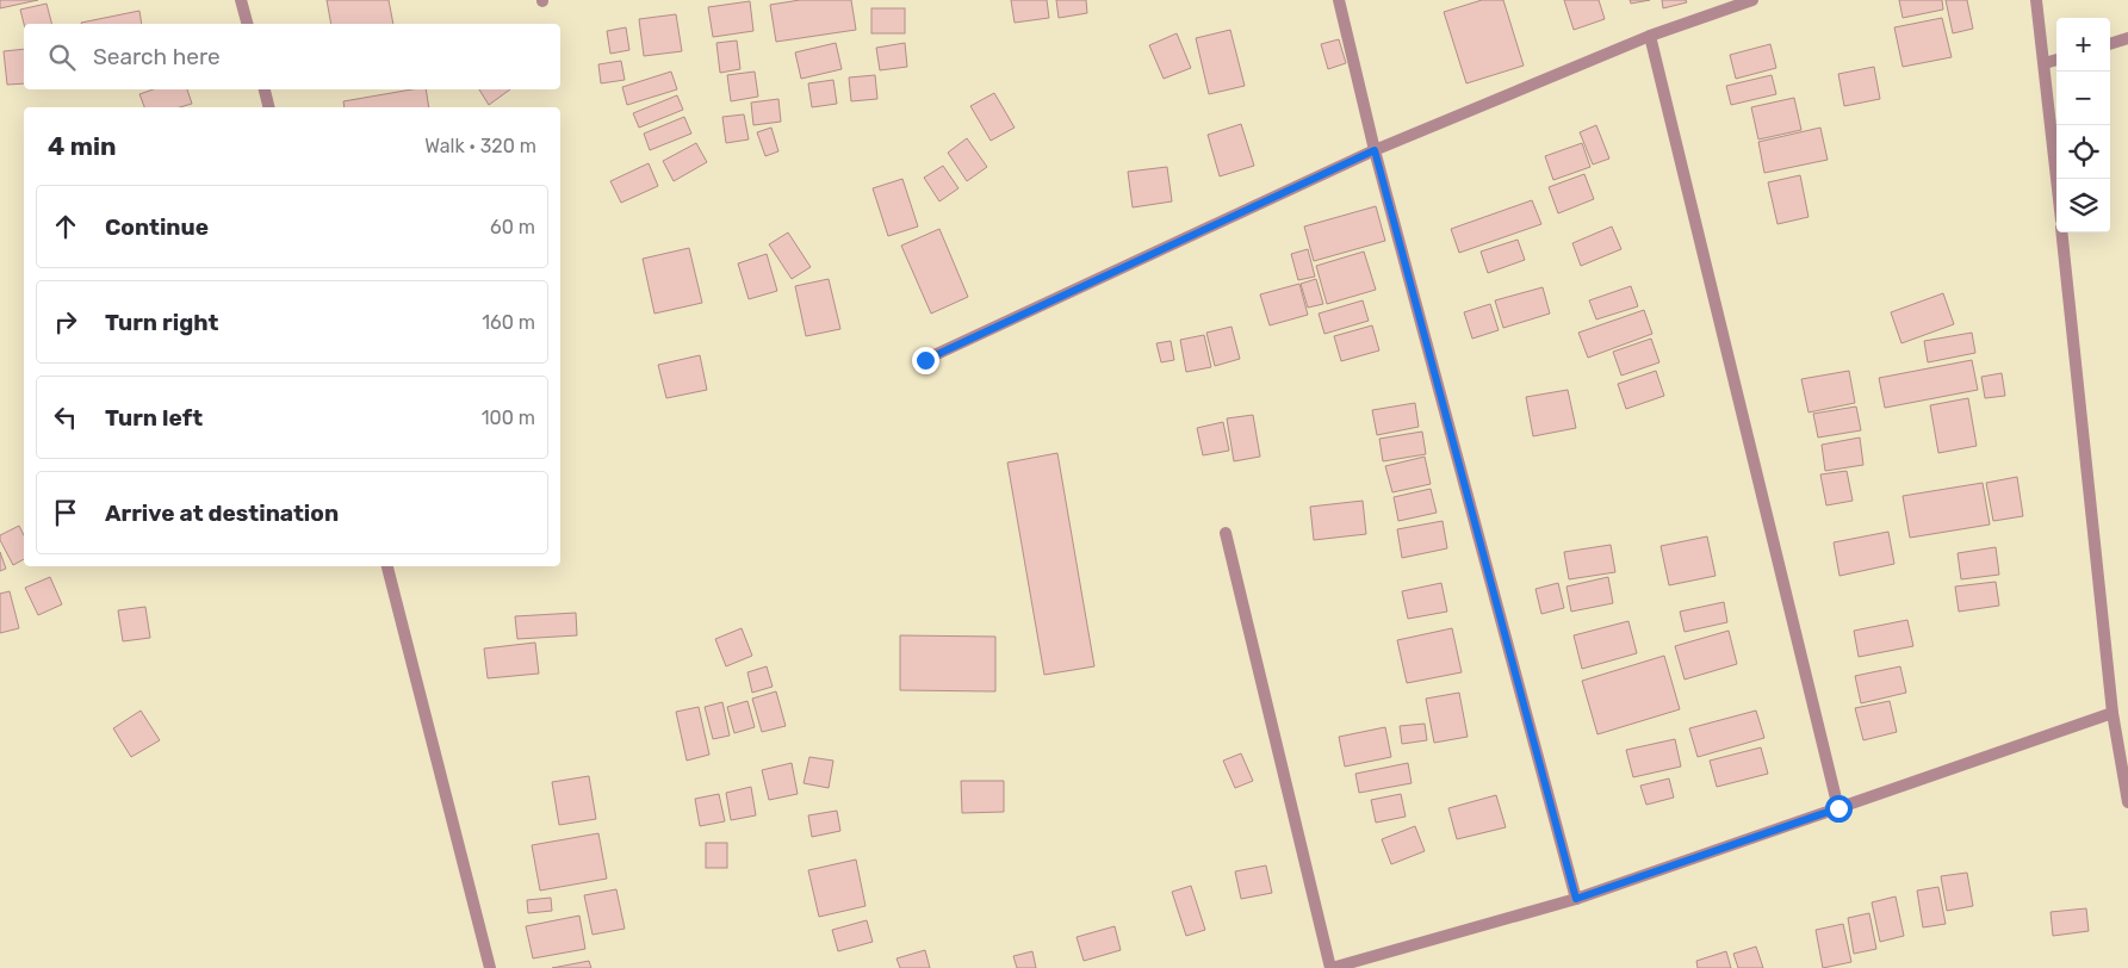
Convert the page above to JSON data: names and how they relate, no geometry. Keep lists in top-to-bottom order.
{
  "page": {
    "map_buttons": ["+", "−"],
    "search": "Search here",
    "heading": ["4 min", "Walk · 320 m"],
    "list": [
      ["Continue", "60 m"],
      ["Turn right", "160 m"],
      ["Turn left", "100 m"],
      "Arrive at destination"
    ]
  }
}
